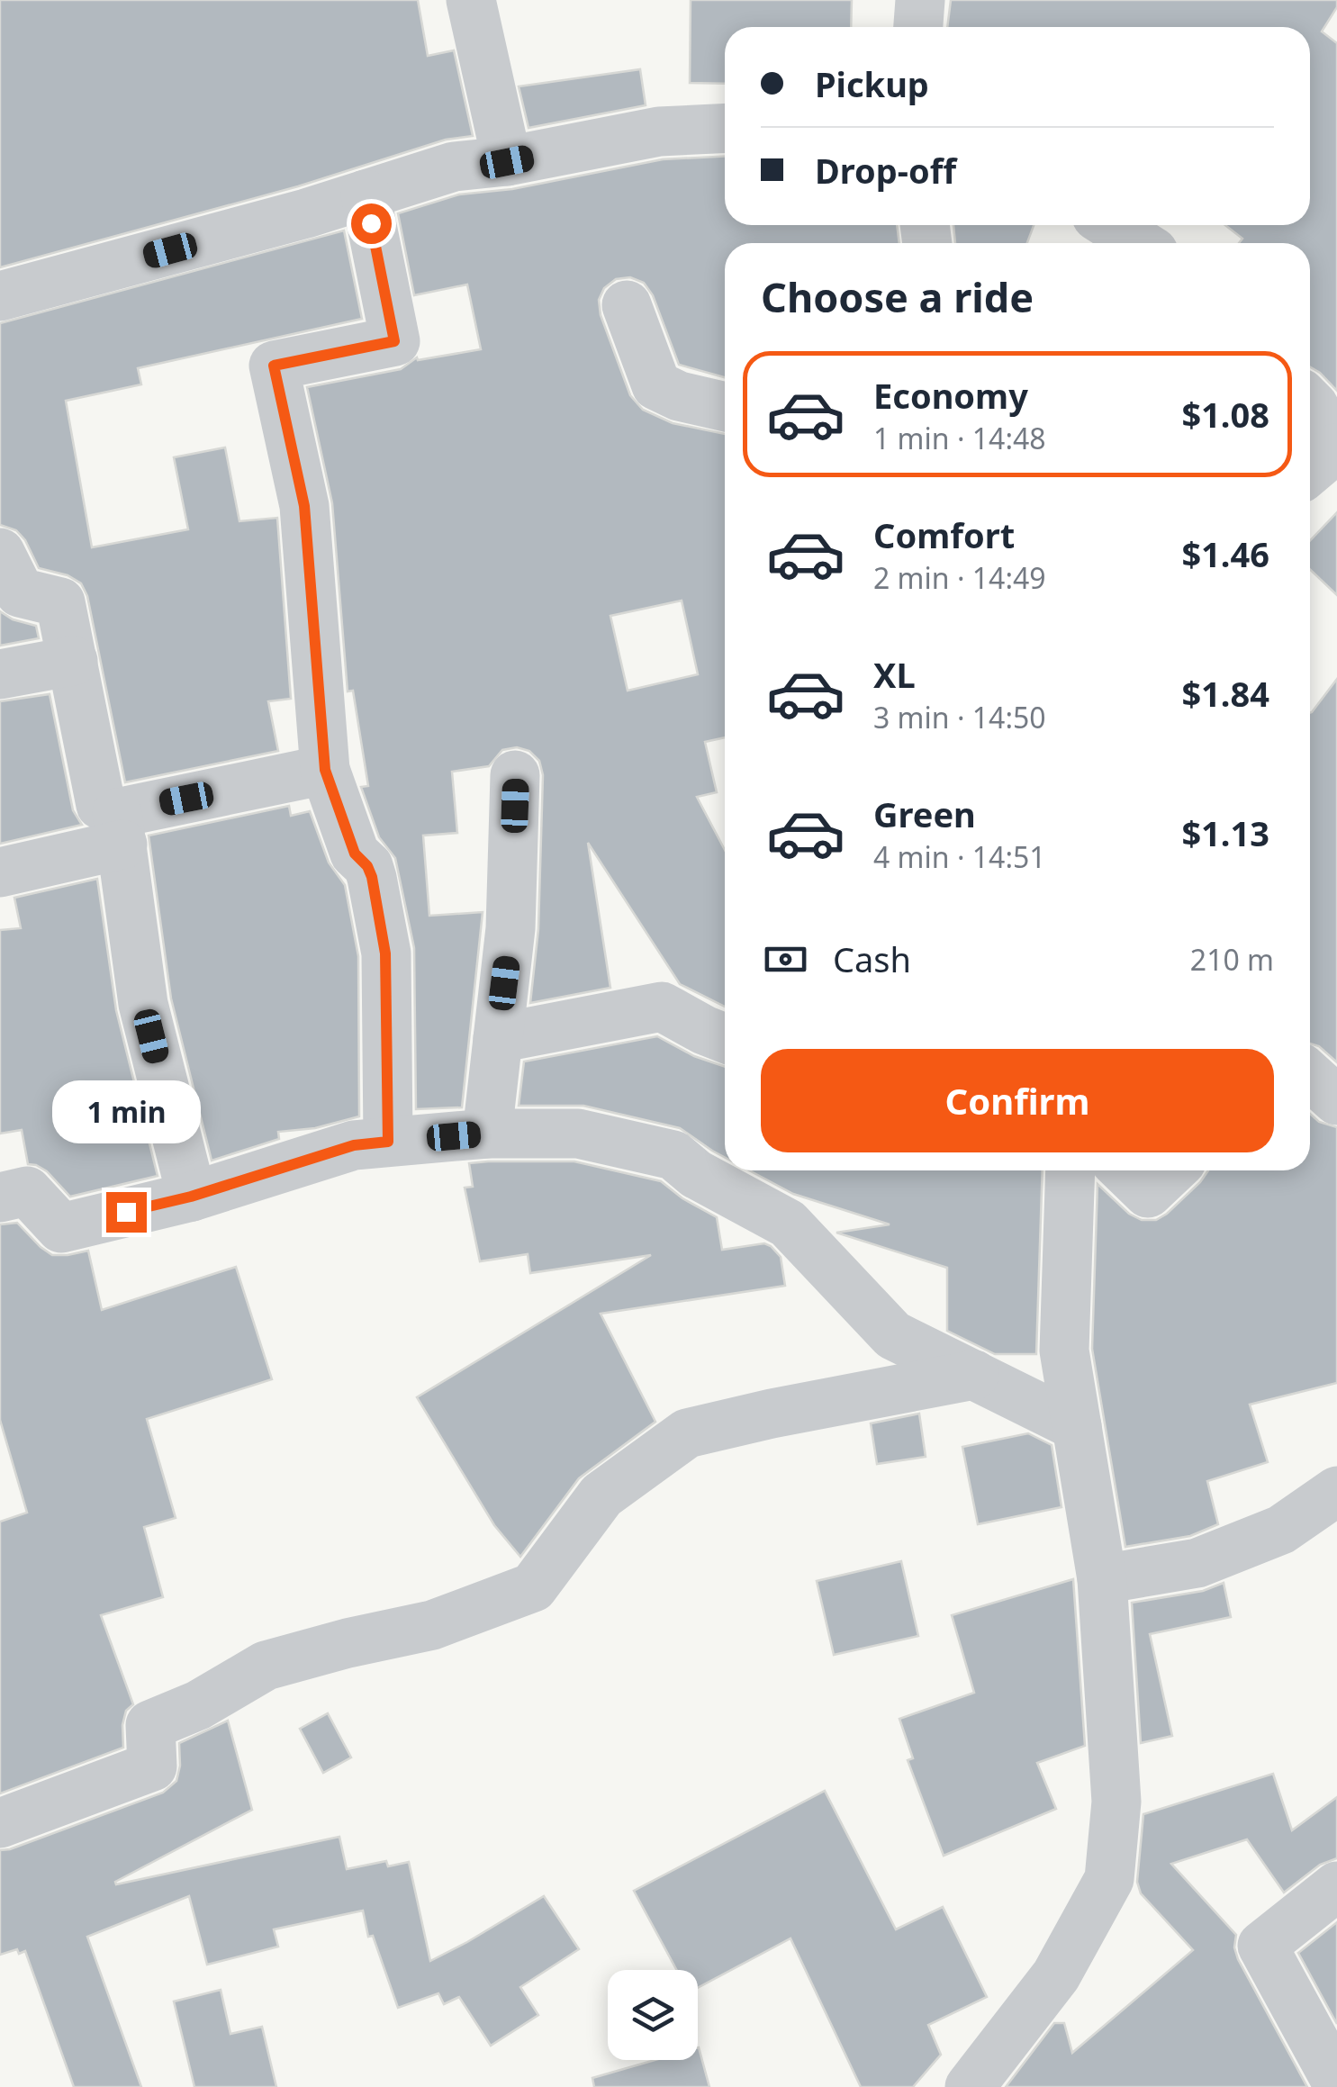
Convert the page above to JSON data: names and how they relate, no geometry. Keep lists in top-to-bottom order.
{
  "page": {
    "banner": ["Pickup", "Drop-off"],
    "heading": "Choose a ride",
    "list": [
      {
        "name": "Economy",
        "note": "1 min · 14:48",
        "value": "$1.08"
      },
      {
        "name": "Comfort",
        "note": "2 min · 14:49",
        "value": "$1.46"
      },
      {
        "name": "XL",
        "note": "3 min · 14:50",
        "value": "$1.84"
      },
      {
        "name": "Green",
        "note": "4 min · 14:51",
        "value": "$1.13"
      }
    ],
    "pay": ["Cash", "210 m"],
    "buttons": "Confirm",
    "bubble": "1 min"
  }
}
